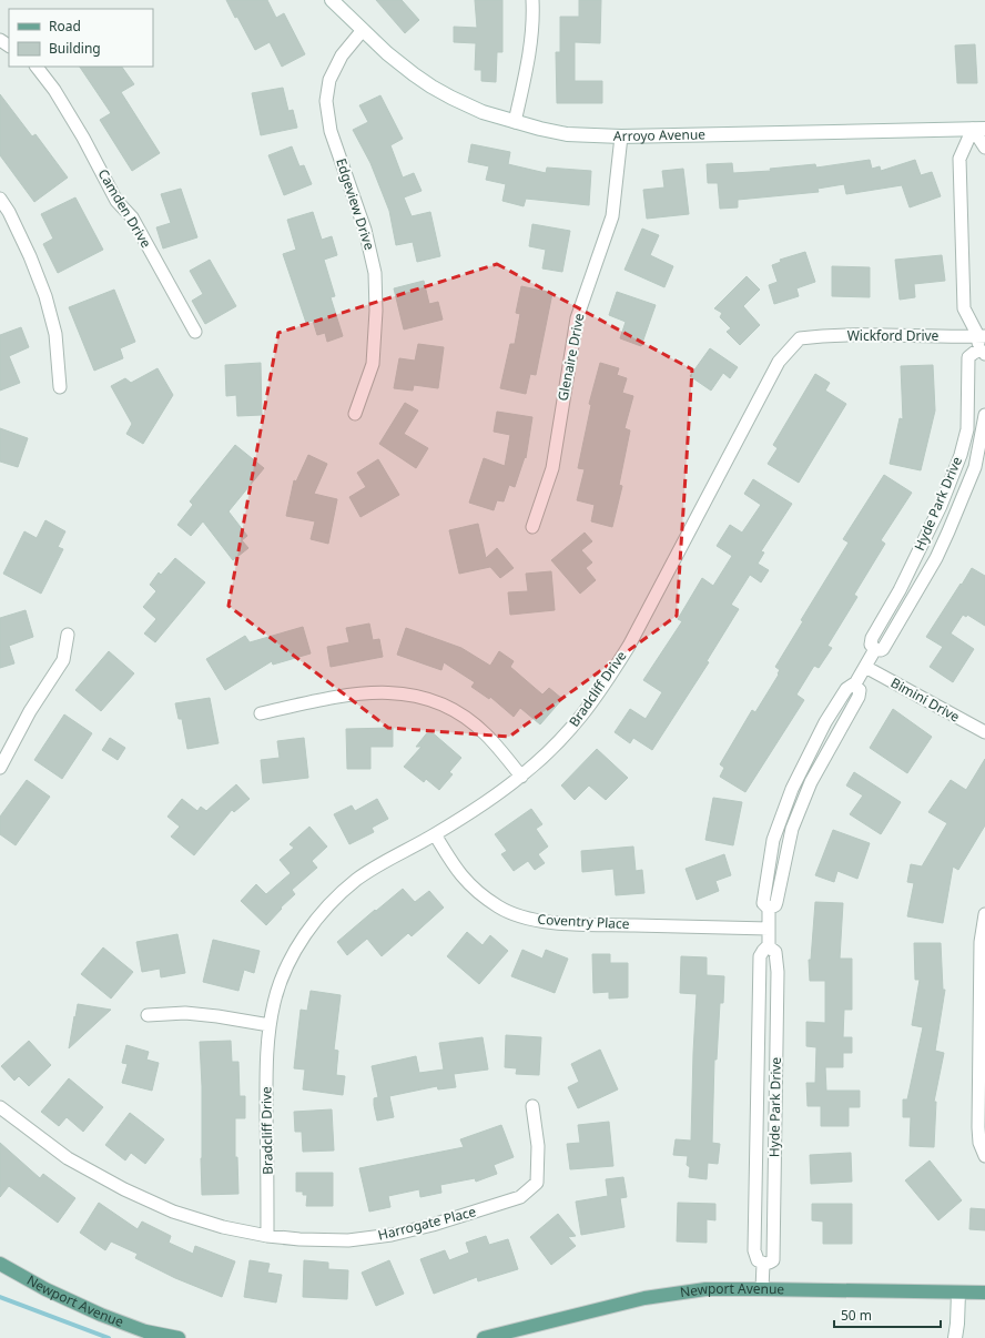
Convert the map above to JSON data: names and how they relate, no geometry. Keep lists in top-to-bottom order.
{
  "streets": {
    "main road": ["Newport Avenue"],
    "street": [
      "Arroyo Avenue",
      "Edgeview Drive",
      "Camden Drive",
      "Wickford Drive",
      "Glenaire Drive",
      "Hyde Park Drive",
      "Bradcliff Drive",
      "Bimini Drive",
      "Coventry Place",
      "Harrogate Place"
    ]
  },
  "crossings": [
    ["Arroyo Avenue", "Edgeview Drive"],
    ["Arroyo Avenue", "Glenaire Drive"],
    ["Arroyo Avenue", "Hyde Park Drive"],
    ["Wickford Drive", "Hyde Park Drive"],
    ["Wickford Drive", "Bradcliff Drive"],
    ["Hyde Park Drive", "Bimini Drive"],
    ["Hyde Park Drive", "Coventry Place"],
    ["Hyde Park Drive", "Newport Avenue"],
    ["Bradcliff Drive", "Coventry Place"],
    ["Bradcliff Drive", "Harrogate Place"]
  ],
  "legend": ["Road", "Building"],
  "scale_bar": "50 m"
}
